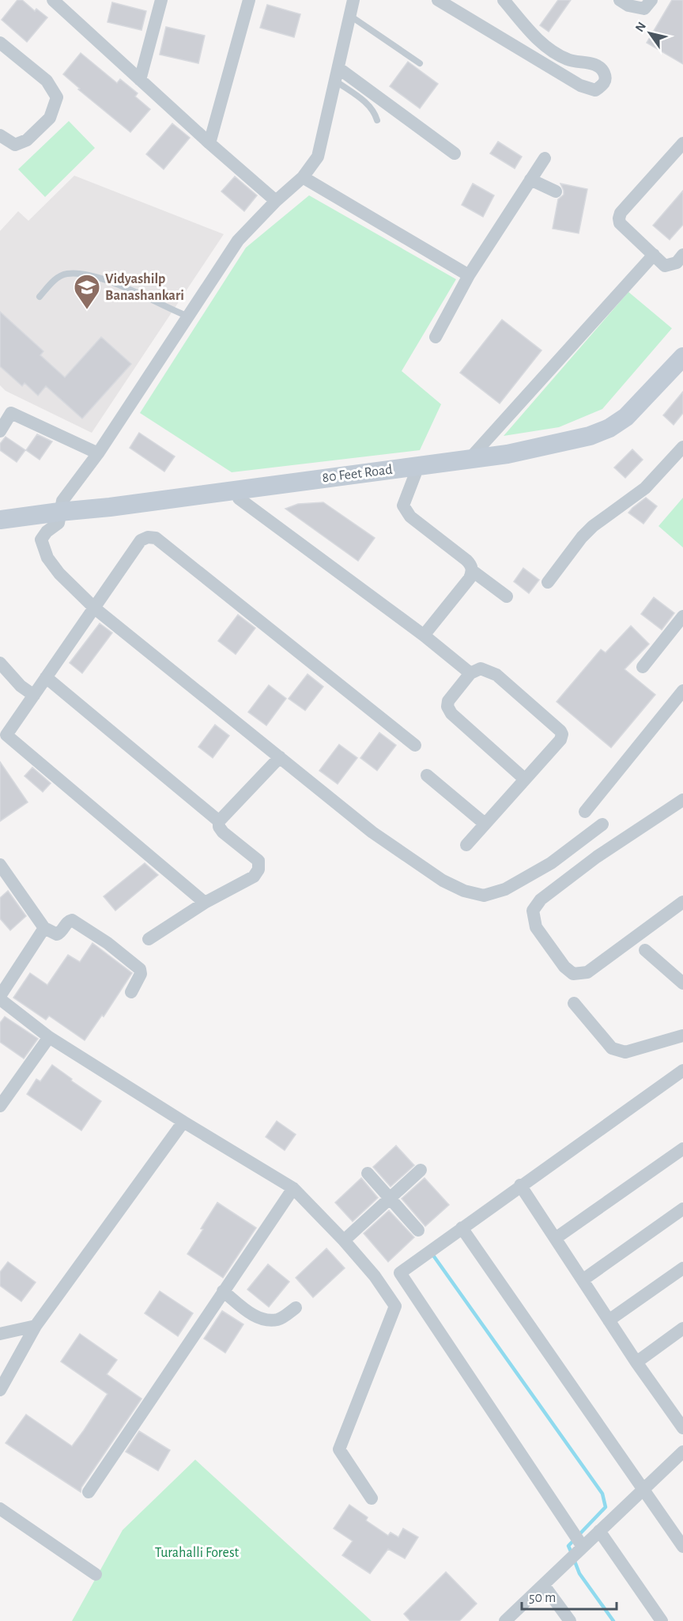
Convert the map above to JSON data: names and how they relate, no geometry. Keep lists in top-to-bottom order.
{
  "streets": {
    "main road": ["80 Feet Road"]
  },
  "parks": ["Turahalli Forest"],
  "places": {
    "school or university": ["Vidyashilp Banashankari"]
  },
  "scale_bar": "50 m",
  "north": "top left"
}
